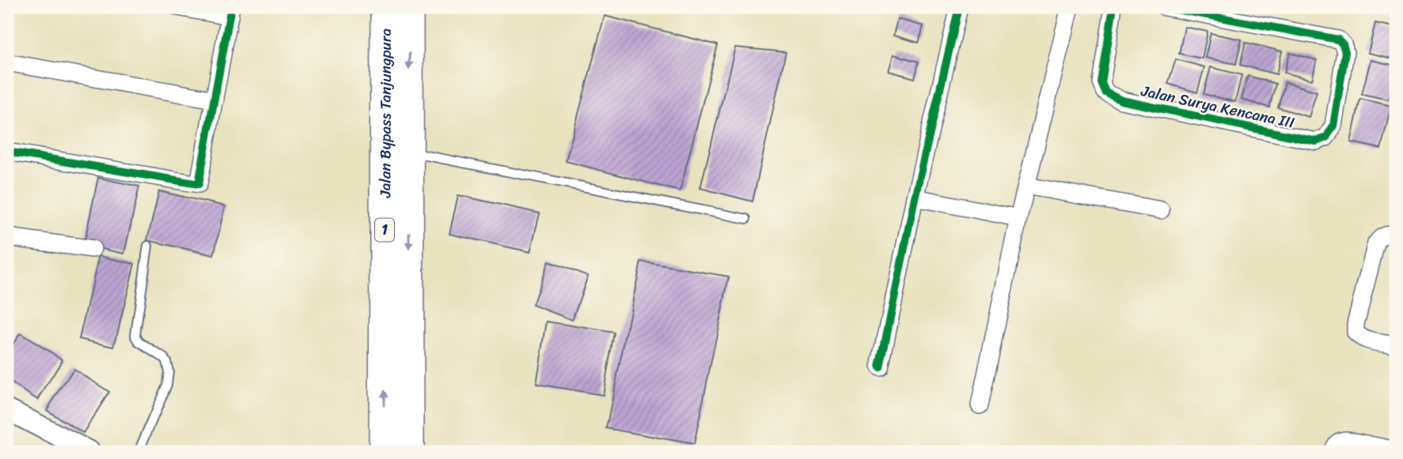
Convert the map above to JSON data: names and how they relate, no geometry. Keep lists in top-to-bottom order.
{
  "streets": {
    "highway": ["Jalan Bypass Tanjungpura", "1"],
    "street": ["Jalan Surya Kencana III"]
  }
}
